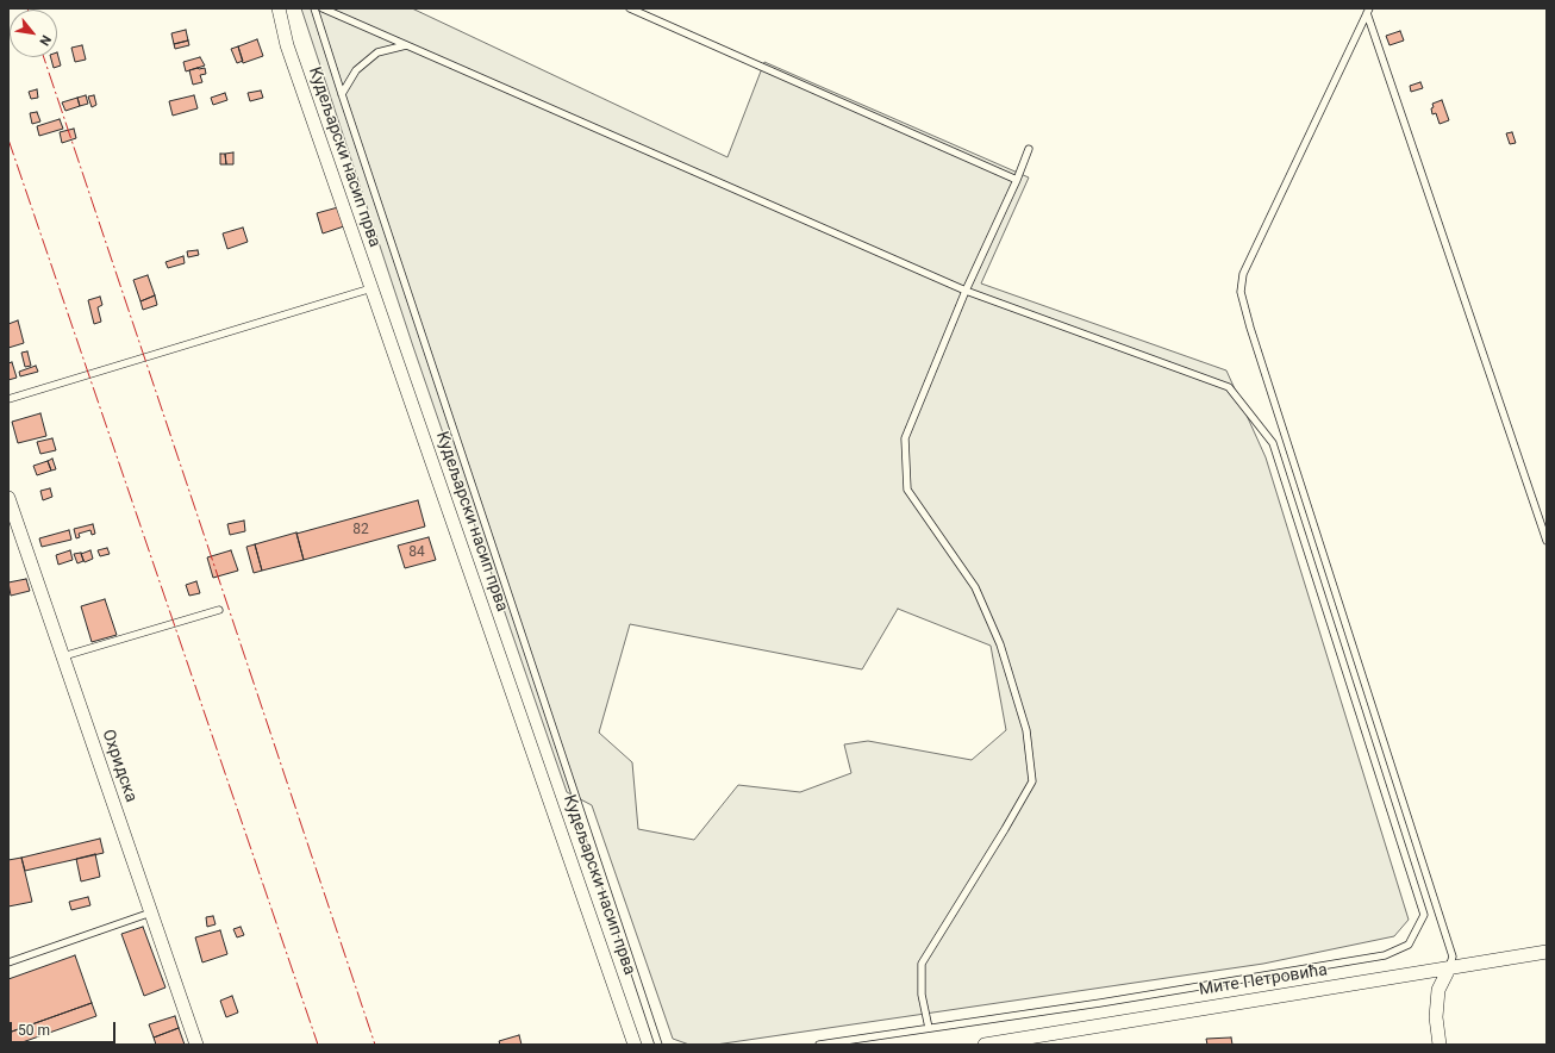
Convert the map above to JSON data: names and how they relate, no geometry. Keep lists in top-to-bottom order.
{
  "streets": {
    "street": ["Кудељарски насип прва", "Охридска", "Мите Петровића"]
  },
  "house_numbers": ["82", "84"],
  "scale_bar": "50 m",
  "north": "bottom right"
}
